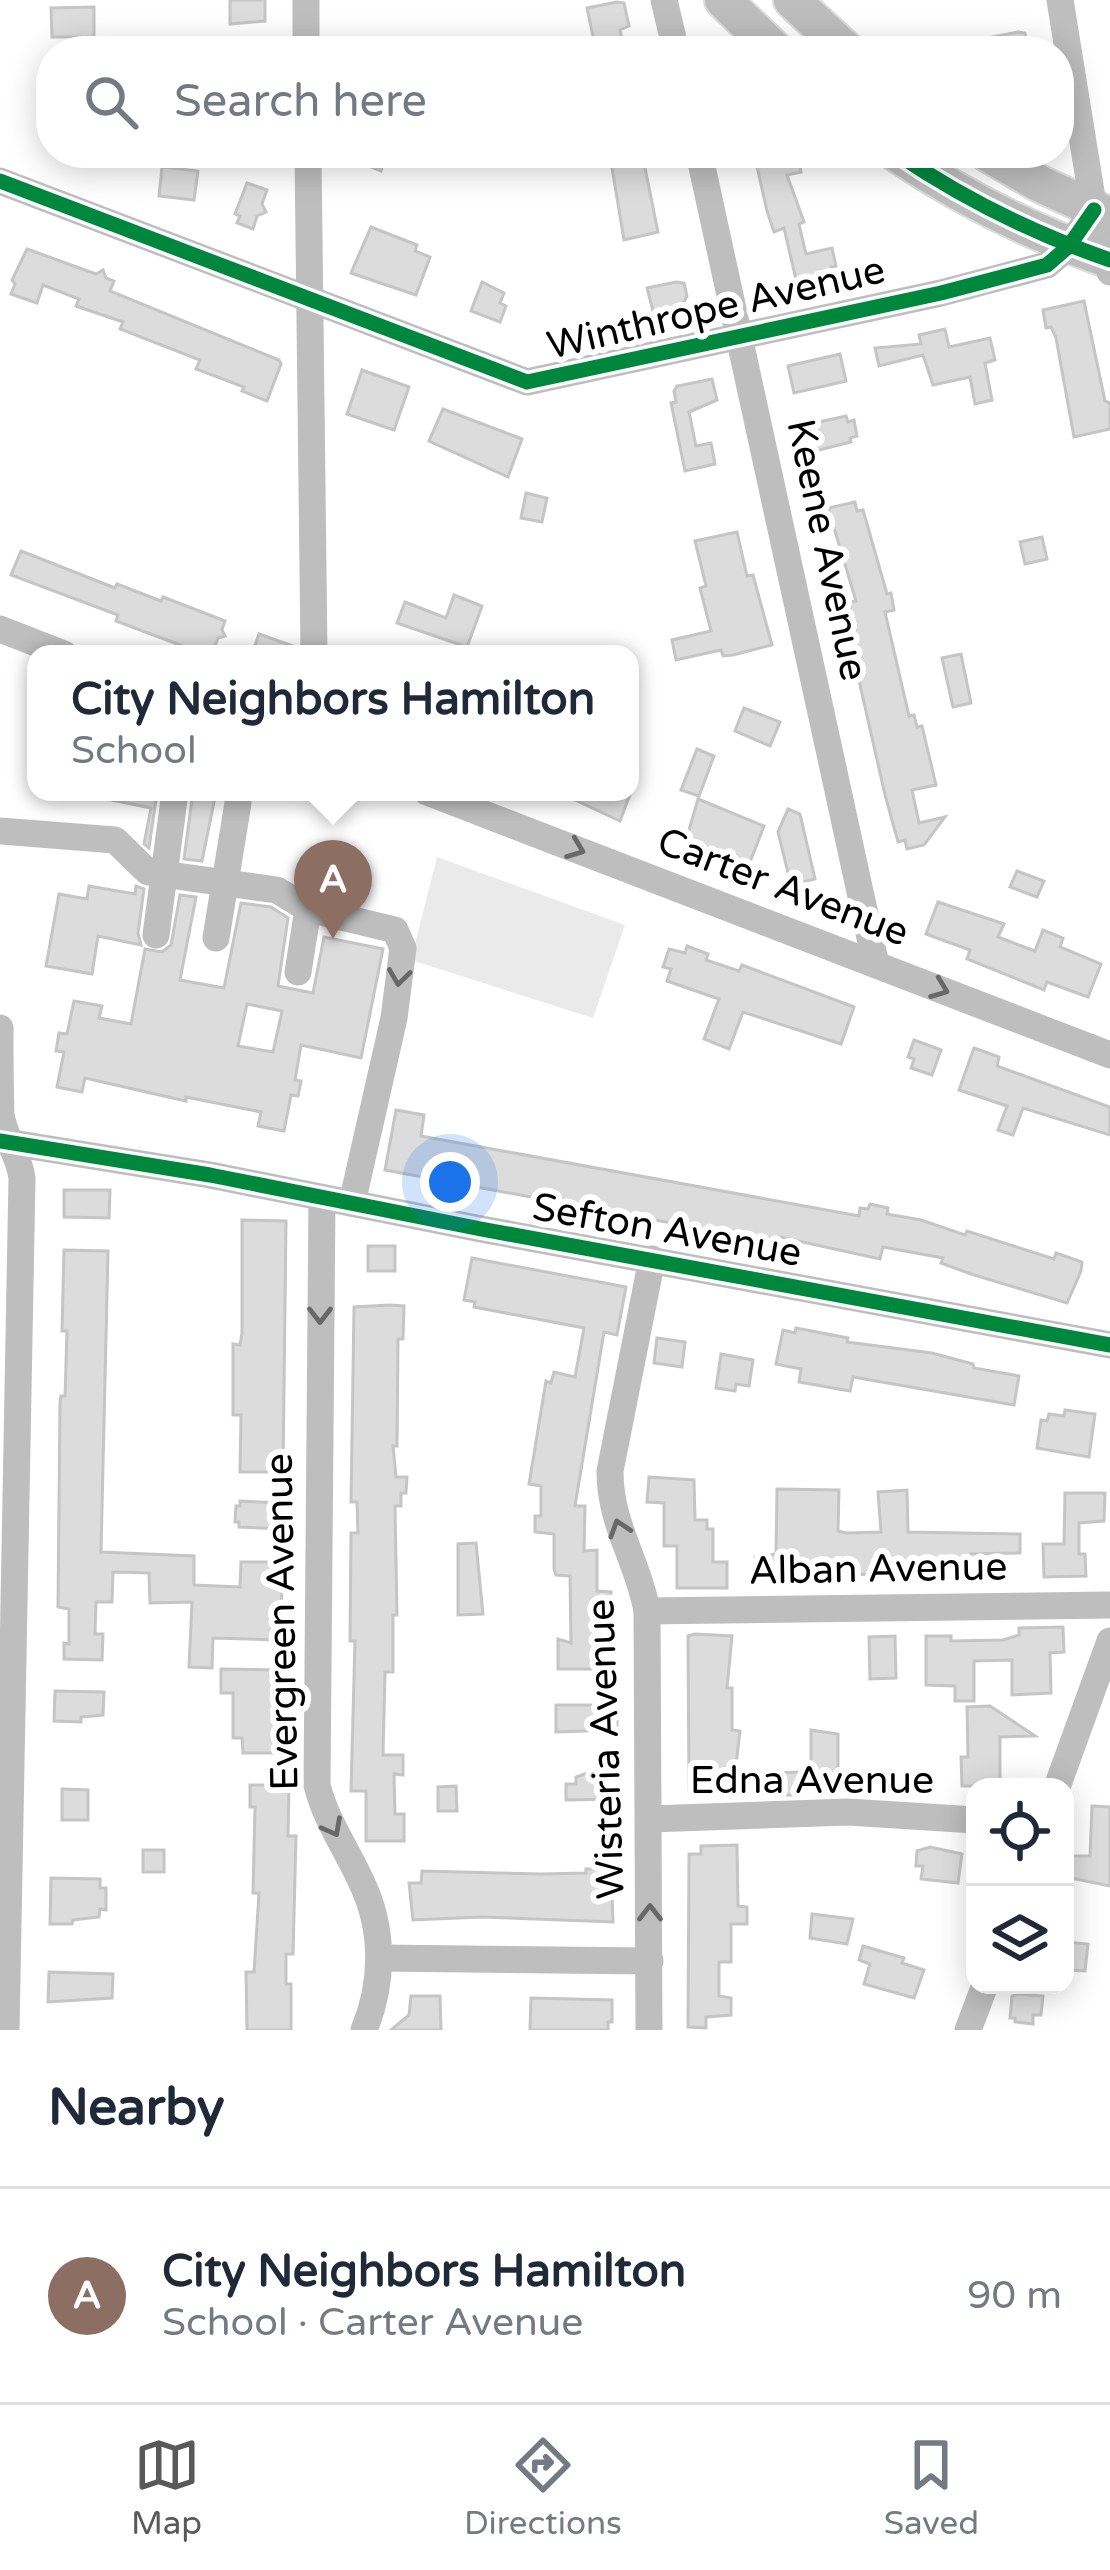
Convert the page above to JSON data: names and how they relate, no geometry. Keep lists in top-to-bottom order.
{
  "streets": {
    "street": [
      "Winthrope Avenue",
      "Keene Avenue",
      "Carter Avenue",
      "Sefton Avenue",
      "Alban Avenue",
      "Evergreen Avenue",
      "Wisteria Avenue",
      "Edna Avenue"
    ]
  },
  "crossings": [
    ["Winthrope Avenue", "Keene Avenue"],
    ["Keene Avenue", "Carter Avenue"],
    ["Sefton Avenue", "Evergreen Avenue"],
    ["Sefton Avenue", "Wisteria Avenue"],
    ["Alban Avenue", "Wisteria Avenue"],
    ["Wisteria Avenue", "Edna Avenue"]
  ],
  "one_way": ["Carter Avenue", "Evergreen Avenue", "Wisteria Avenue"],
  "page": {
    "search": "Search here",
    "popup": ["City Neighbors Hamilton", "School"],
    "pins": "A",
    "heading": "Nearby",
    "list": [
      {
        "mark": "A",
        "name": "City Neighbors Hamilton",
        "note": "School · Carter Avenue",
        "value": "90 m"
      }
    ],
    "nav": ["Map", "Directions", "Saved"]
  }
}
